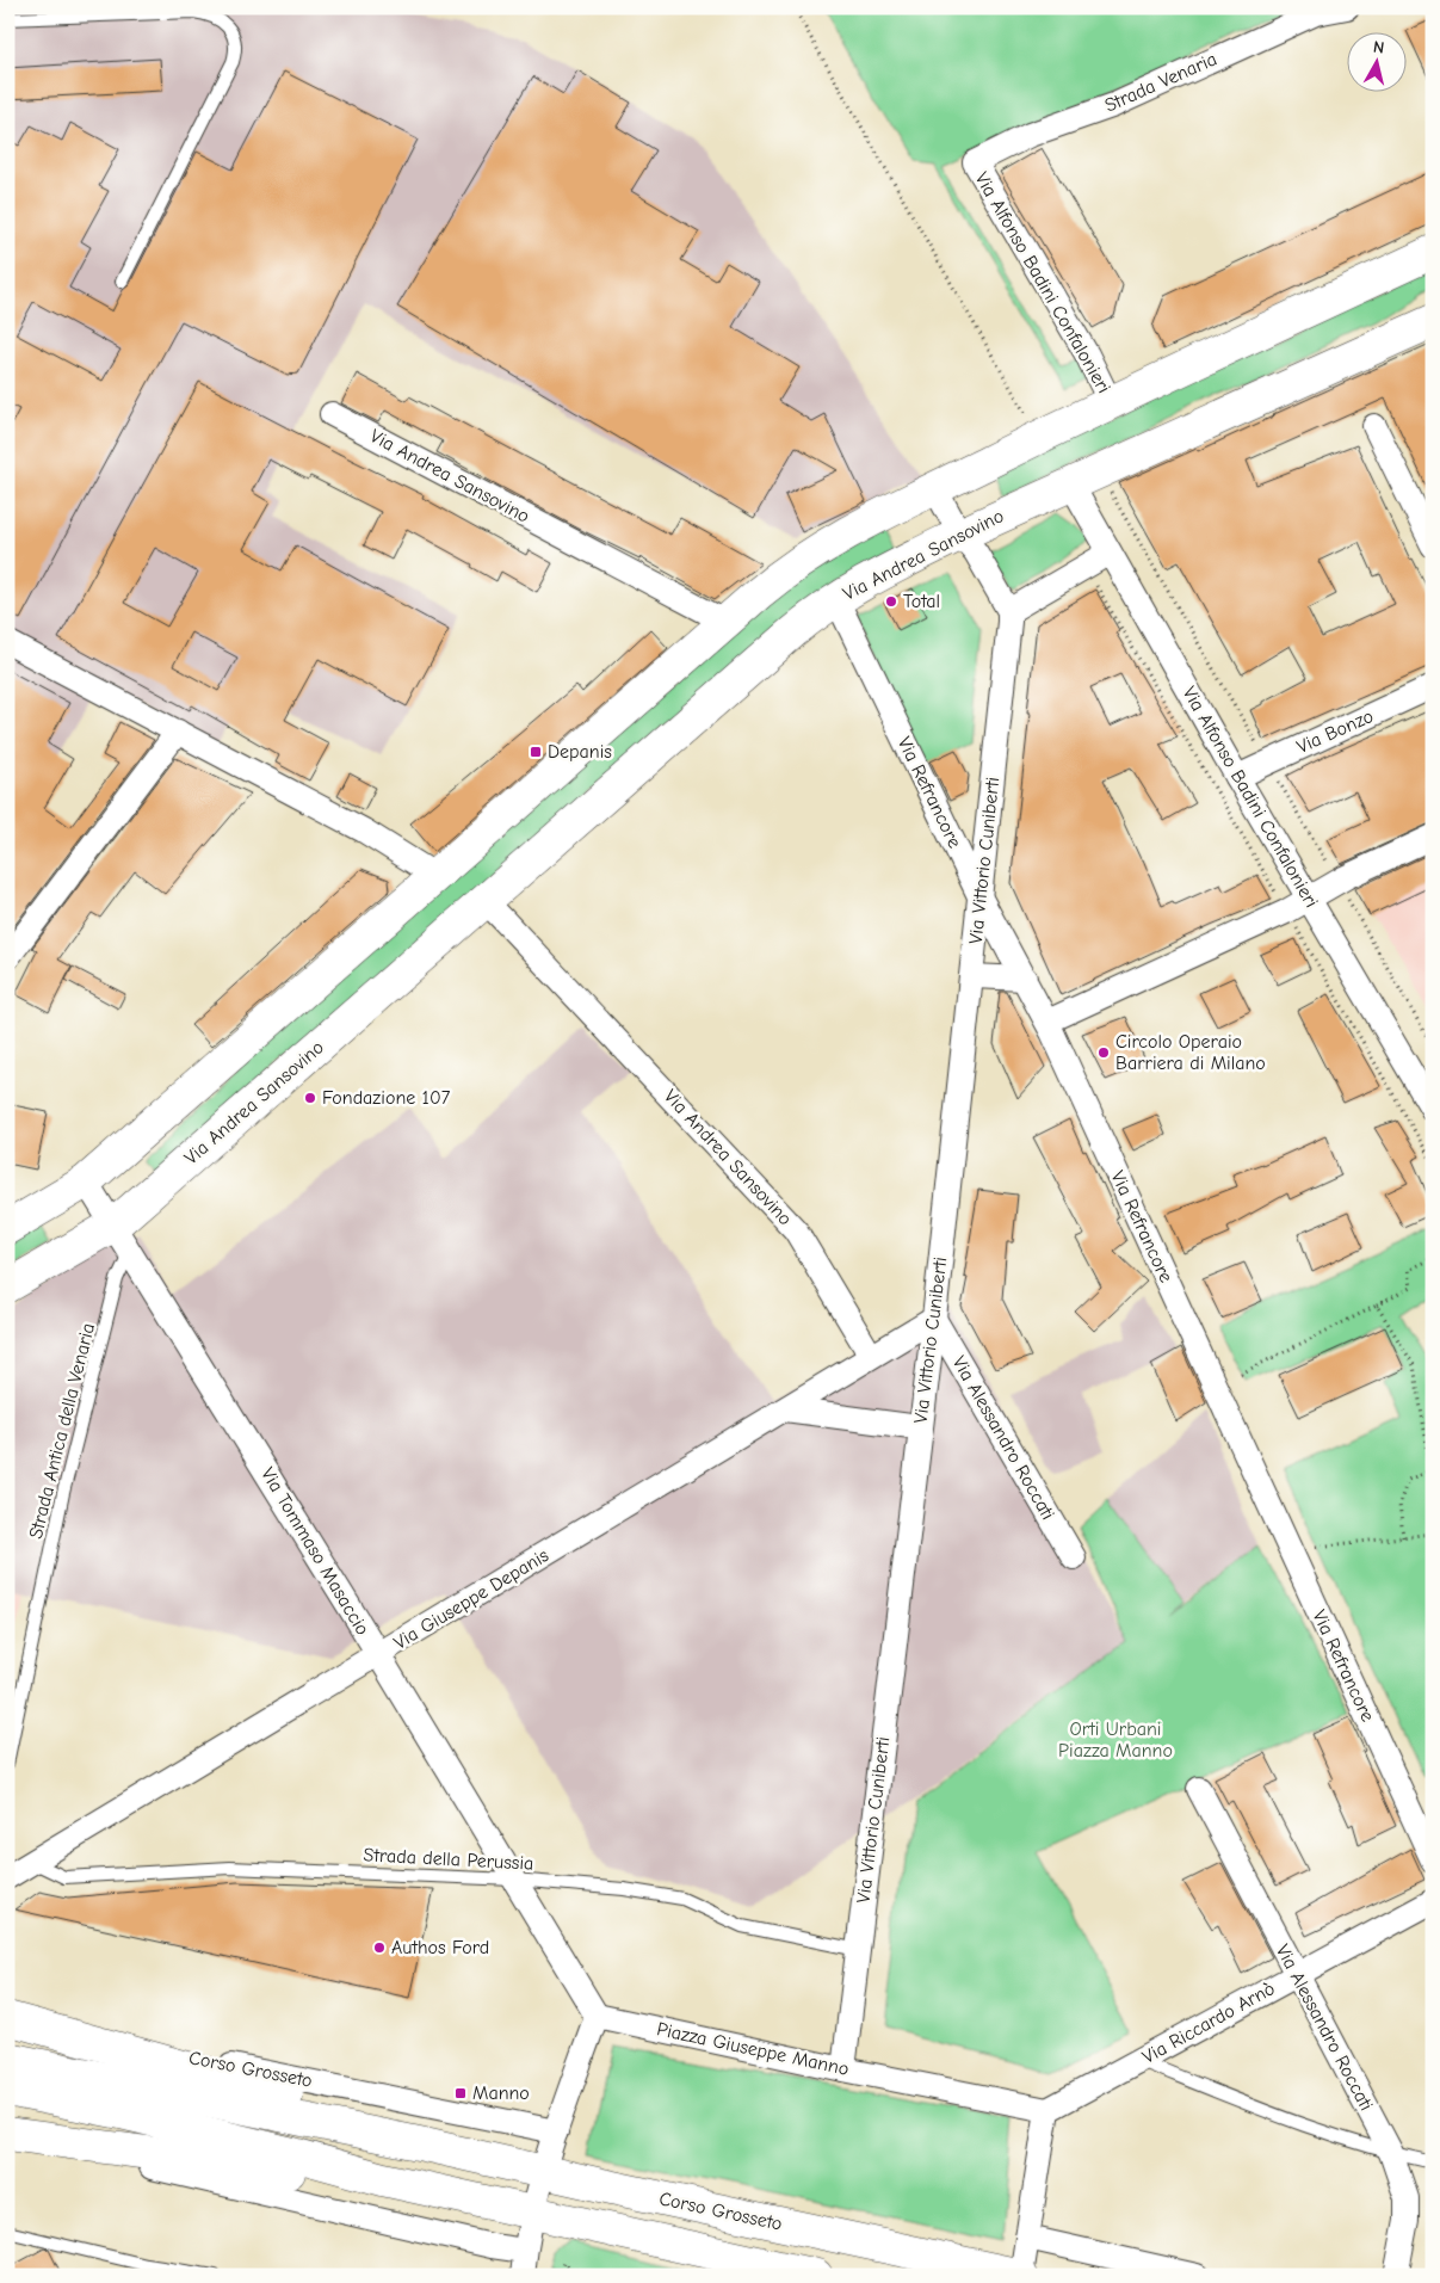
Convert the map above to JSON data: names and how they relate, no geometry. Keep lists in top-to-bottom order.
{
  "streets": {
    "main road": ["Via Andrea Sansovino", "Corso Grosseto"],
    "street": [
      "Strada Venaria",
      "Via Alfonso Badini Confalonieri",
      "Via Bonzo",
      "Via Refrancore",
      "Via Vittorio Cuniberti",
      "Via Alessandro Roccati",
      "Via Tommaso Masaccio",
      "Via Giuseppe Depanis",
      "Via Riccardo Arnò",
      "Piazza Giuseppe Manno"
    ],
    "lane": ["Strada Antica della Venaria", "Strada della Perussia"]
  },
  "crossings": [
    ["Strada Venaria", "Via Alfonso Badini Confalonieri"],
    ["Via Alfonso Badini Confalonieri", "Via Andrea Sansovino"],
    ["Via Alfonso Badini Confalonieri", "Via Bonzo"],
    ["Via Andrea Sansovino", "Via Refrancore"],
    ["Via Andrea Sansovino", "Strada Antica della Venaria"],
    ["Via Andrea Sansovino", "Via Tommaso Masaccio"],
    ["Via Andrea Sansovino", "Via Giuseppe Depanis"],
    ["Via Refrancore", "Via Vittorio Cuniberti"],
    ["Via Vittorio Cuniberti", "Via Alessandro Roccati"],
    ["Via Vittorio Cuniberti", "Via Giuseppe Depanis"],
    ["Via Vittorio Cuniberti", "Strada della Perussia"],
    ["Via Vittorio Cuniberti", "Piazza Giuseppe Manno"],
    ["Strada Antica della Venaria", "Via Tommaso Masaccio"],
    ["Via Alessandro Roccati", "Via Giuseppe Depanis"],
    ["Via Alessandro Roccati", "Via Riccardo Arnò"],
    ["Via Tommaso Masaccio", "Via Giuseppe Depanis"],
    ["Via Tommaso Masaccio", "Strada della Perussia"],
    ["Via Tommaso Masaccio", "Piazza Giuseppe Manno"],
    ["Via Giuseppe Depanis", "Strada della Perussia"],
    ["Via Riccardo Arnò", "Piazza Giuseppe Manno"]
  ],
  "parks": ["Orti Urbani Piazza Manno"],
  "places": {
    "other": [
      "Total",
      "Circolo Operaio Barriera di Milano",
      "Fondazione 107",
      "Authos Ford"
    ],
    "transit": ["Depanis", "Manno"]
  },
  "north": "top"
}
